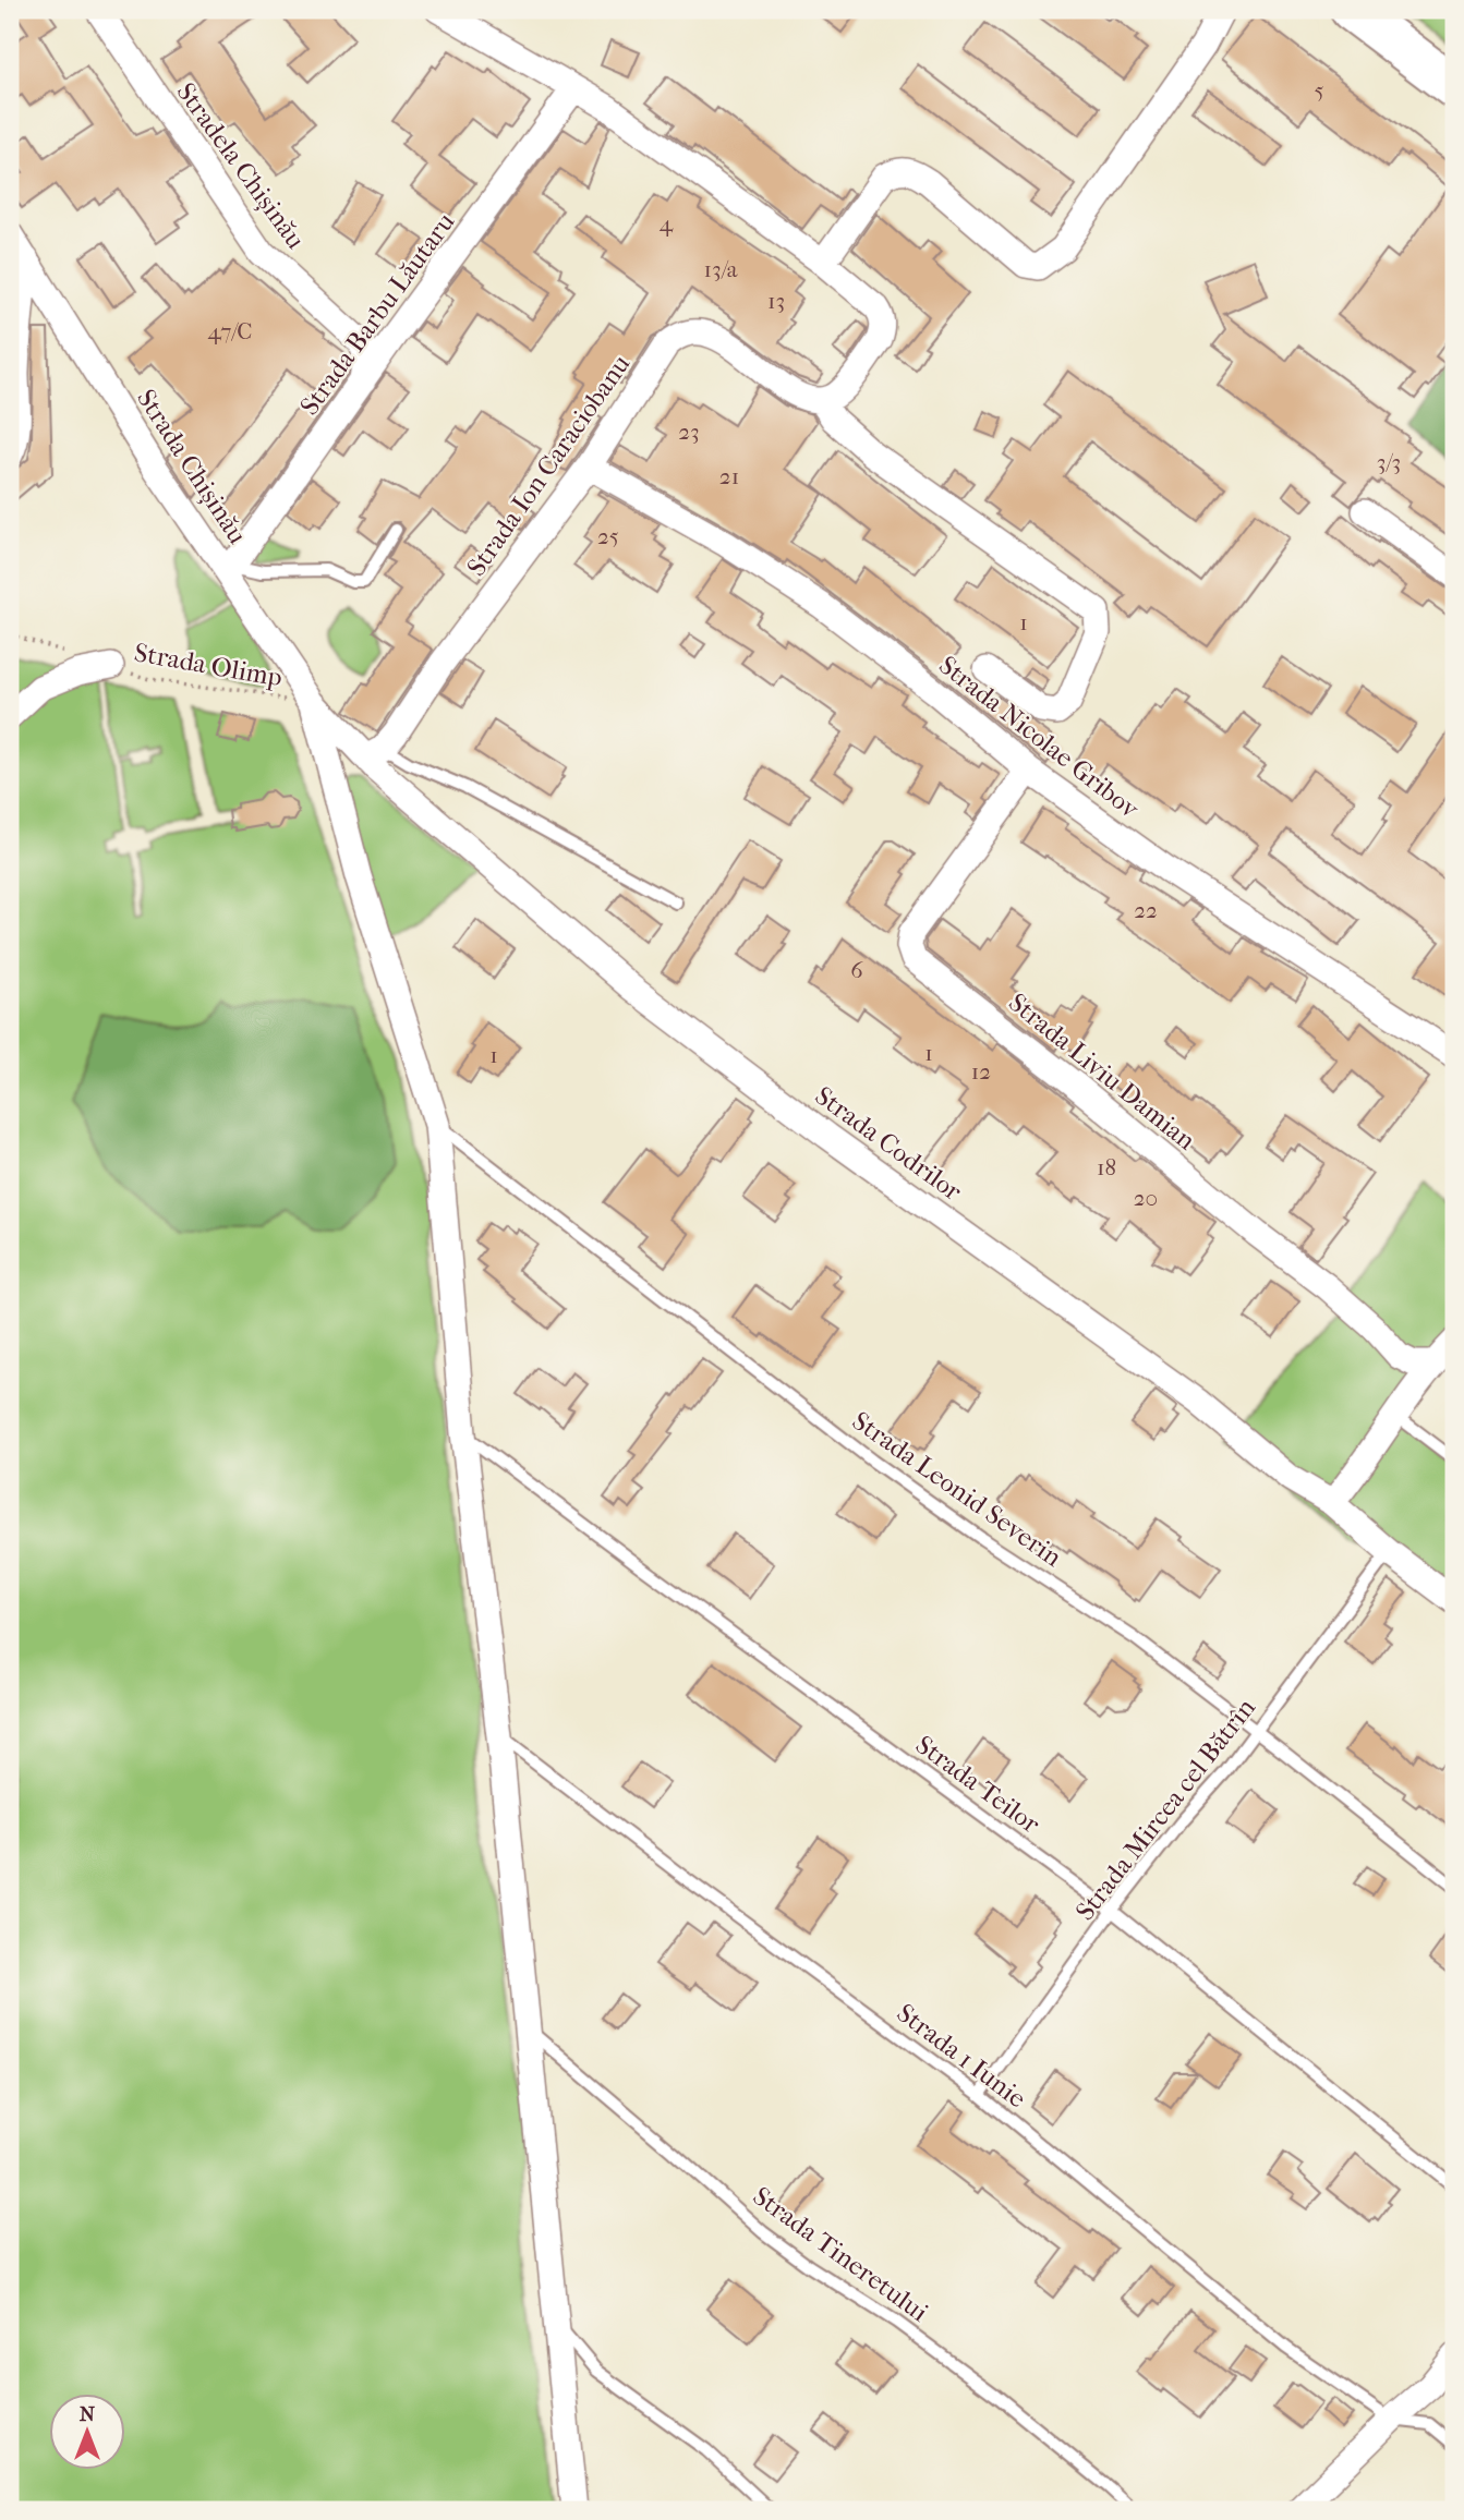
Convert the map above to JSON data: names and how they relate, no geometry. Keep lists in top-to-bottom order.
{
  "streets": {
    "street": [
      "Stradela Chișinău",
      "Strada Barbu Lăutaru",
      "Strada Ion Caraciobanu",
      "Strada Chișinău",
      "Strada Nicolae Gribov",
      "Strada Liviu Damian",
      "Strada Codrilor"
    ],
    "lane": [
      "Strada Leonid Severin",
      "Strada Teilor",
      "Strada Mircea cel Bătrîn",
      "Strada 1 Iunie",
      "Strada Tineretului"
    ],
    "path": ["Strada Olimp"]
  },
  "crossings": [
    ["Stradela Chișinău", "Strada Barbu Lăutaru"],
    ["Strada Barbu Lăutaru", "Strada Chișinău"],
    ["Strada Ion Caraciobanu", "Strada Nicolae Gribov"],
    ["Strada Ion Caraciobanu", "Strada Codrilor"],
    ["Strada Chișinău", "Strada Olimp"],
    ["Strada Chișinău", "Strada Codrilor"],
    ["Strada Olimp", "Strada Codrilor"],
    ["Strada Nicolae Gribov", "Strada Liviu Damian"],
    ["Strada Codrilor", "Strada Mircea cel Bătrîn"],
    ["Strada Leonid Severin", "Strada Mircea cel Bătrîn"],
    ["Strada Teilor", "Strada Mircea cel Bătrîn"],
    ["Strada Mircea cel Bătrîn", "Strada 1 Iunie"]
  ],
  "house_numbers": [
    "5",
    "4",
    "13/a",
    "13",
    "47/C",
    "23",
    "3/3",
    "21",
    "25",
    "1",
    "22",
    "6",
    "1",
    "1",
    "12",
    "18",
    "20"
  ],
  "north": "top"
}
